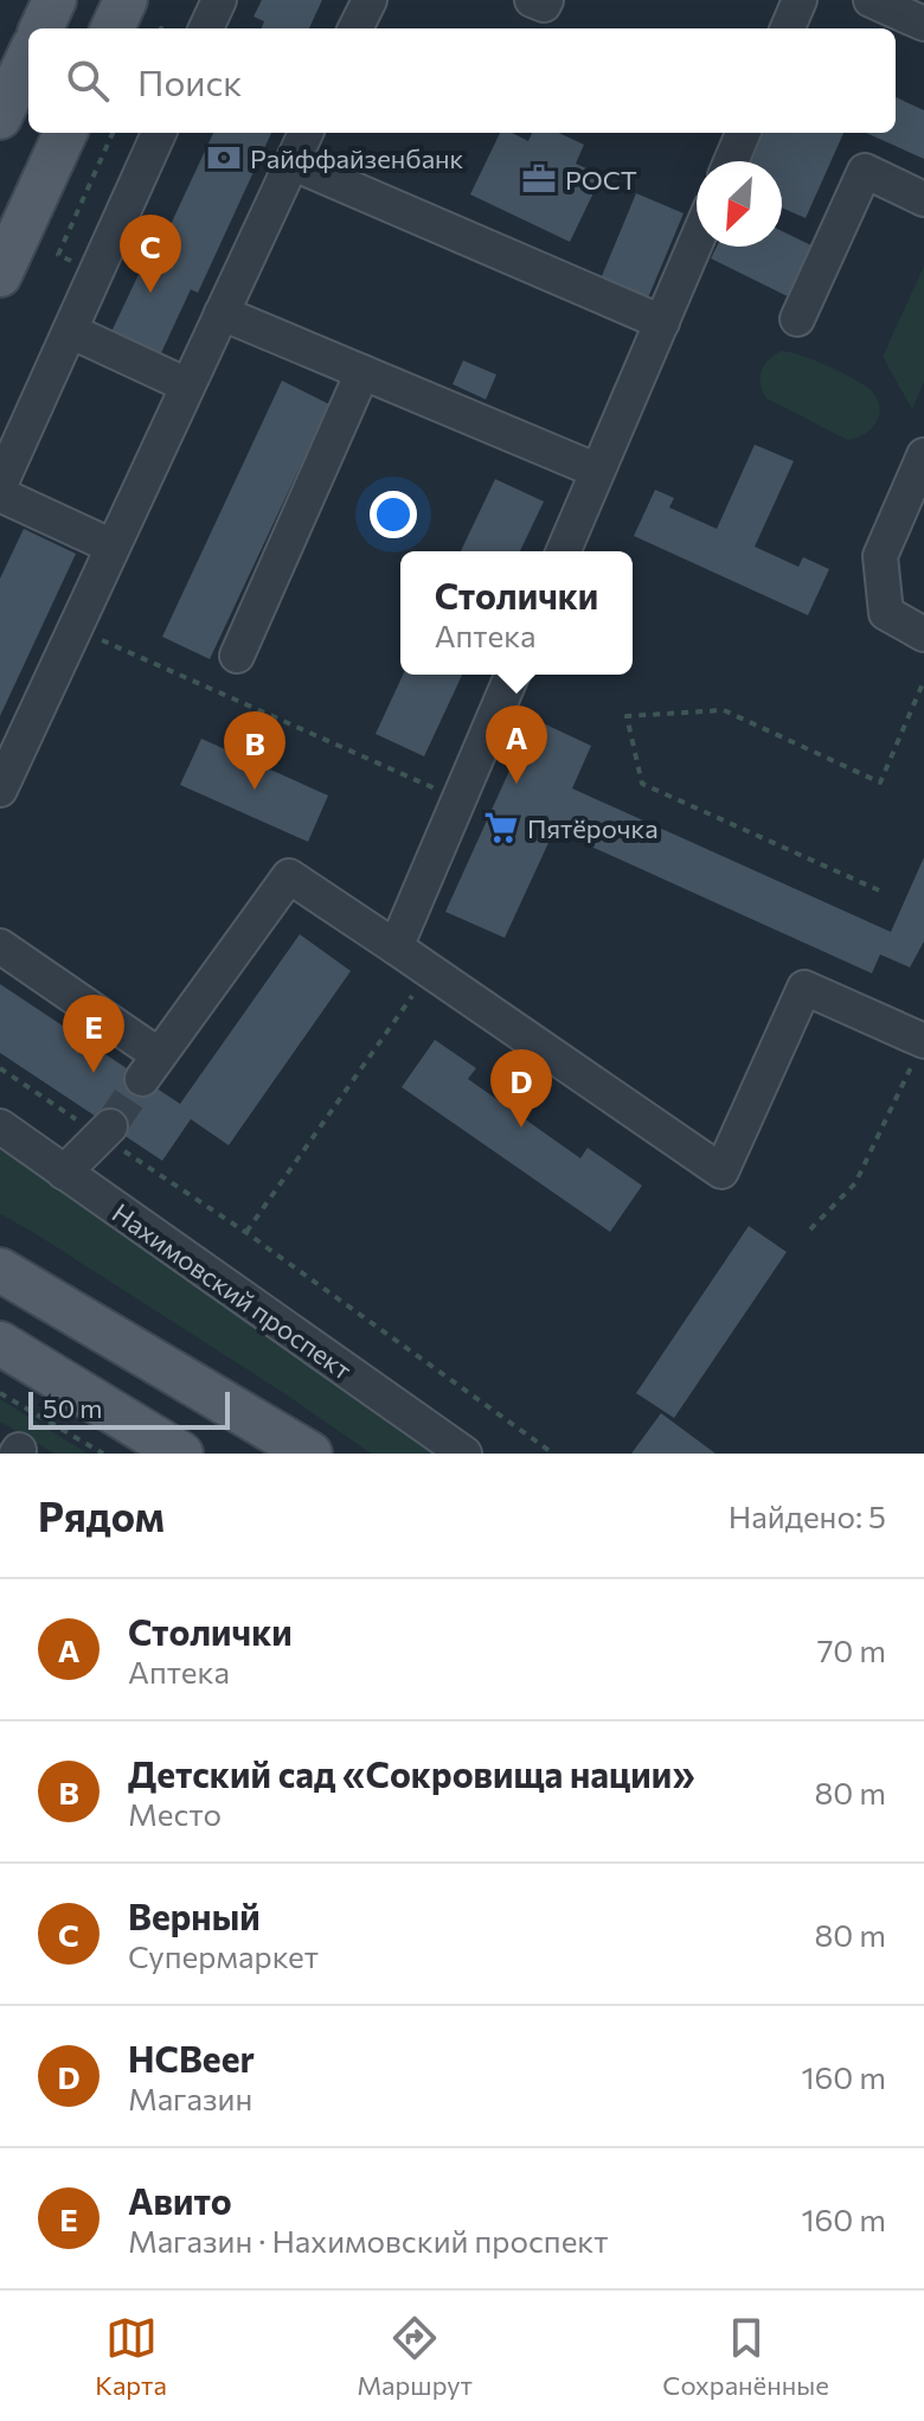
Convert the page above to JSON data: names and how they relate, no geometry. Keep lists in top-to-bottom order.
{
  "streets": {
    "street": ["Нахимовский проспект"]
  },
  "places": {
    "bank": ["Райффайзенбанк"],
    "office": ["РОСТ"],
    "supermarket": ["Пятёрочка"]
  },
  "scale_bar": "50 m",
  "north": "bottom left",
  "page": {
    "search": "Поиск",
    "pins": [
      "C",
      "A",
      "B",
      "E",
      "D"
    ],
    "popup": ["Столички", "Аптека"],
    "scale": "50 m",
    "heading": ["Рядом", "Найдено: 5"],
    "list": [
      {
        "mark": "A",
        "name": "Столички",
        "note": "Аптека",
        "value": "70 m"
      },
      {
        "mark": "B",
        "name": "Детский сад «Сокровища нации»",
        "note": "Место",
        "value": "80 m"
      },
      {
        "mark": "C",
        "name": "Верный",
        "note": "Супермаркет",
        "value": "80 m"
      },
      {
        "mark": "D",
        "name": "HCBeer",
        "note": "Магазин",
        "value": "160 m"
      },
      {
        "mark": "E",
        "name": "Авито",
        "note": "Магазин · Нахимовский проспект",
        "value": "160 m"
      }
    ],
    "nav": ["Карта", "Маршрут", "Сохранённые"]
  }
}
